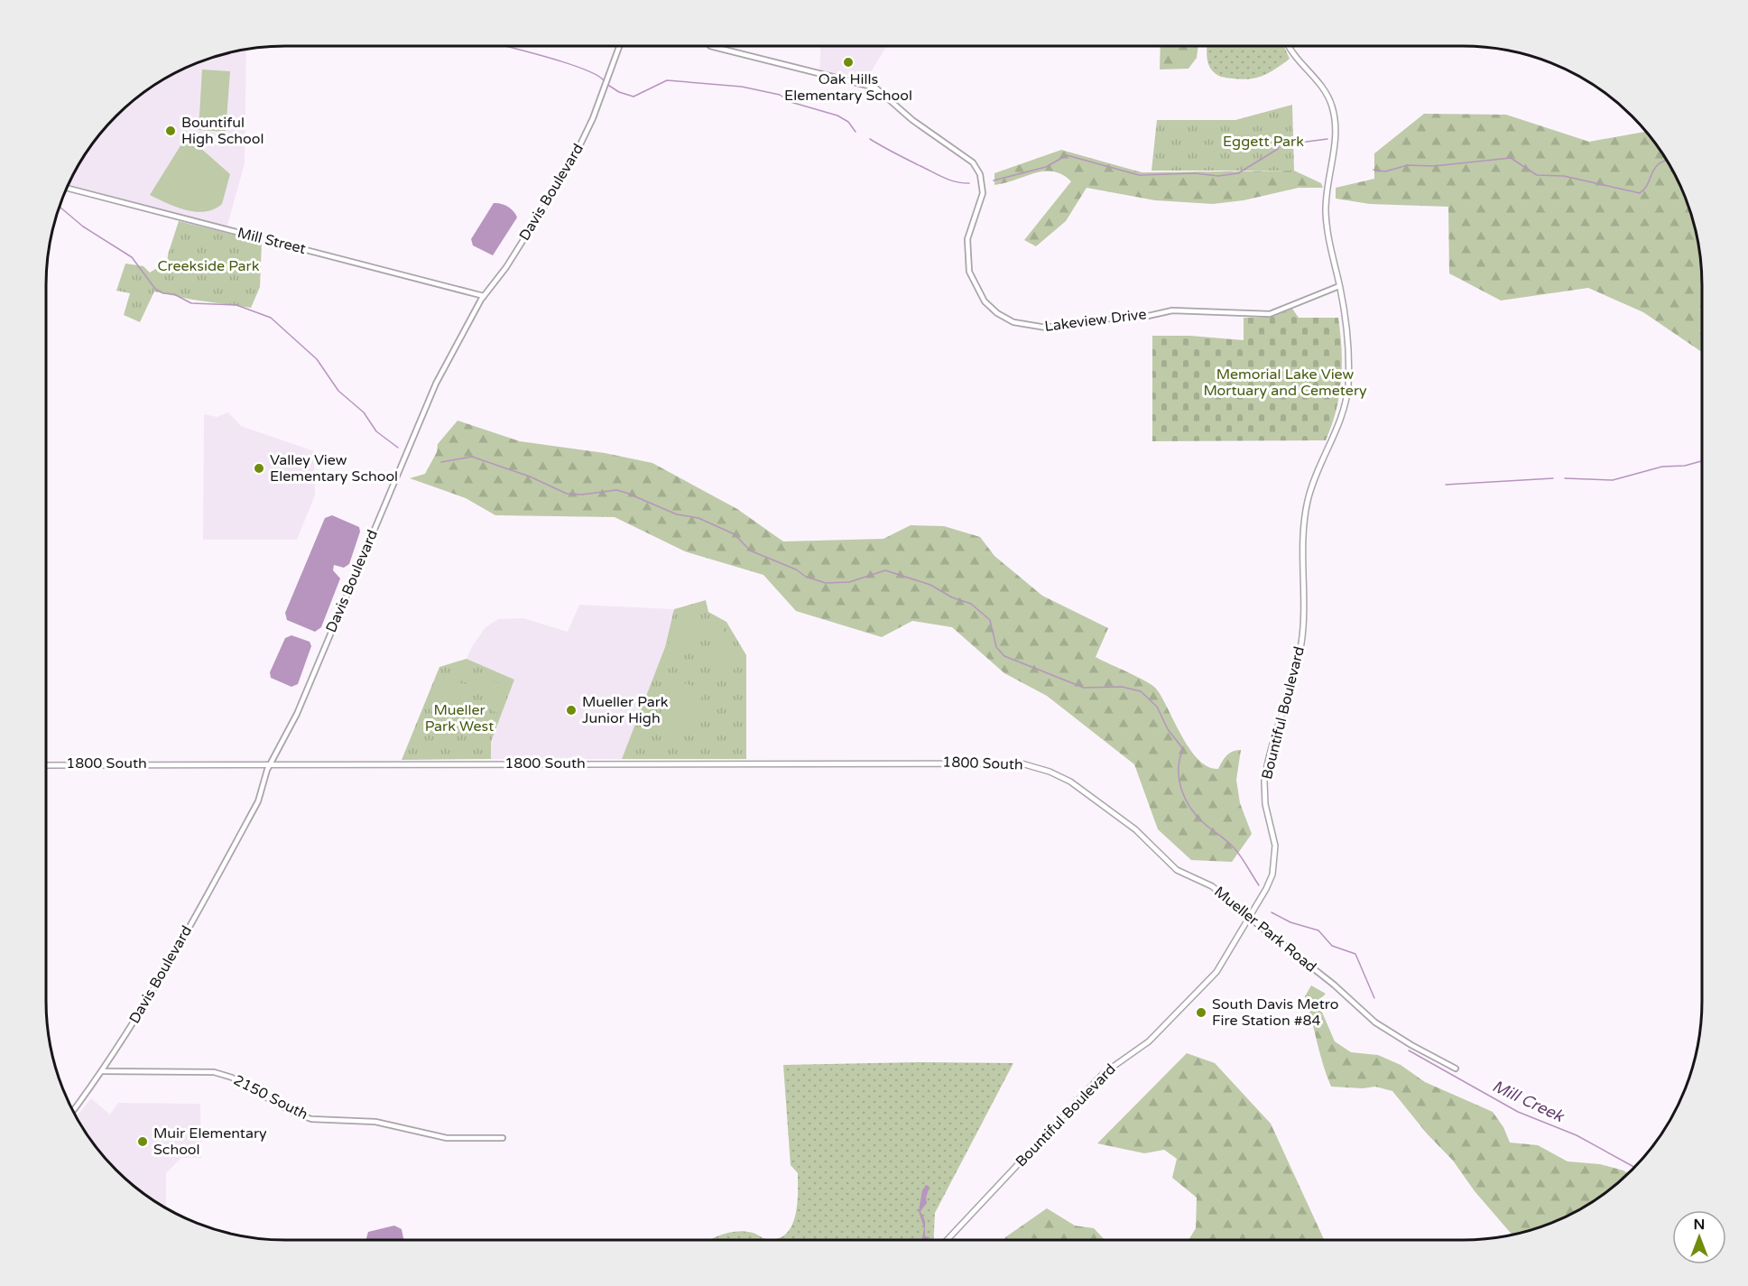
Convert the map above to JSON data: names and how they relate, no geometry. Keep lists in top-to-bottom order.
{
  "streets": {
    "main road": ["Bountiful Boulevard", "1800 South", "Mueller Park Road"],
    "street": [
      "Davis Boulevard",
      "Mill Street",
      "Lakeview Drive",
      "2150 South"
    ]
  },
  "crossings": [
    ["Davis Boulevard", "Mill Street"],
    ["Davis Boulevard", "1800 South"],
    ["Davis Boulevard", "2150 South"],
    ["Lakeview Drive", "Bountiful Boulevard"],
    ["Bountiful Boulevard", "Mueller Park Road"],
    ["1800 South", "Mueller Park Road"]
  ],
  "water": ["Mill Creek"],
  "parks": [
    "Eggett Park",
    "Creekside Park",
    "Memorial Lake View Mortuary and Cemetery",
    "Mueller Park West"
  ],
  "places": [
    "Oak Hills Elementary School",
    "Bountiful High School",
    "Valley View Elementary School",
    "Mueller Park Junior High",
    "South Davis Metro Fire Station #84",
    "Muir Elementary School"
  ],
  "north": "top"
}
